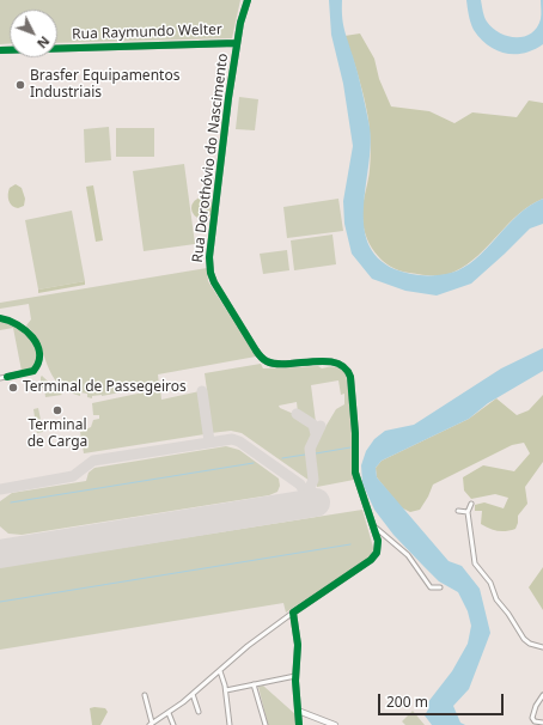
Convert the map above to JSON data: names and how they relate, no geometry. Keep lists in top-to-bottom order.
{
  "streets": {
    "street": ["Rua Raymundo Welter", "Rua Dorothóvio do Nascimento"]
  },
  "crossings": [
    ["Rua Raymundo Welter", "Rua Dorothóvio do Nascimento"]
  ],
  "places": ["Brasfer Equipamentos Industriais", "Terminal de Passegeiros", "Terminal de Carga"],
  "scale_bar": "200 m",
  "north": "bottom right"
}
